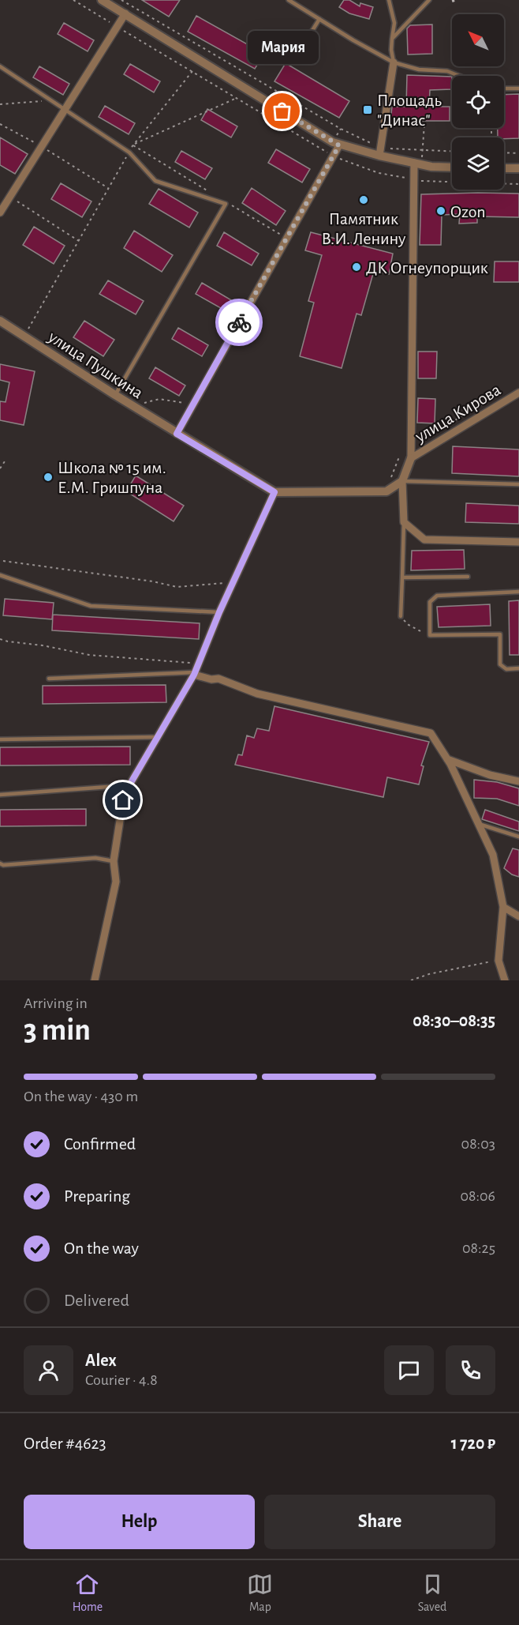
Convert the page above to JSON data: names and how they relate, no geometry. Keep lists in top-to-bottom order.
{
  "streets": {
    "street": ["улица Пушкина", "улица Кирова"]
  },
  "places": {
    "transit": ["Площадь \"Динас\""],
    "other": [
      "Мария",
      "Памятник В.И. Ленину",
      "Ozon",
      "ДК Огнеупорщик",
      "Школа № 15 им. Е.М. Гришпуна"
    ]
  },
  "north": "top left",
  "page": {
    "bubble": "Мария",
    "heading": ["3 min", "Arriving in", "08:30–08:35"],
    "panel": [
      "Alex",
      "Courier · 4.8",
      "Order #4623",
      "1 720 ₽"
    ],
    "bar": "On the way · 430 m",
    "list": [
      ["Confirmed", "08:03"],
      ["Preparing", "08:06"],
      ["On the way", "08:25"],
      "Delivered"
    ],
    "buttons": ["Help", "Share"],
    "tabs": ["Home", "Map", "Saved"]
  }
}
